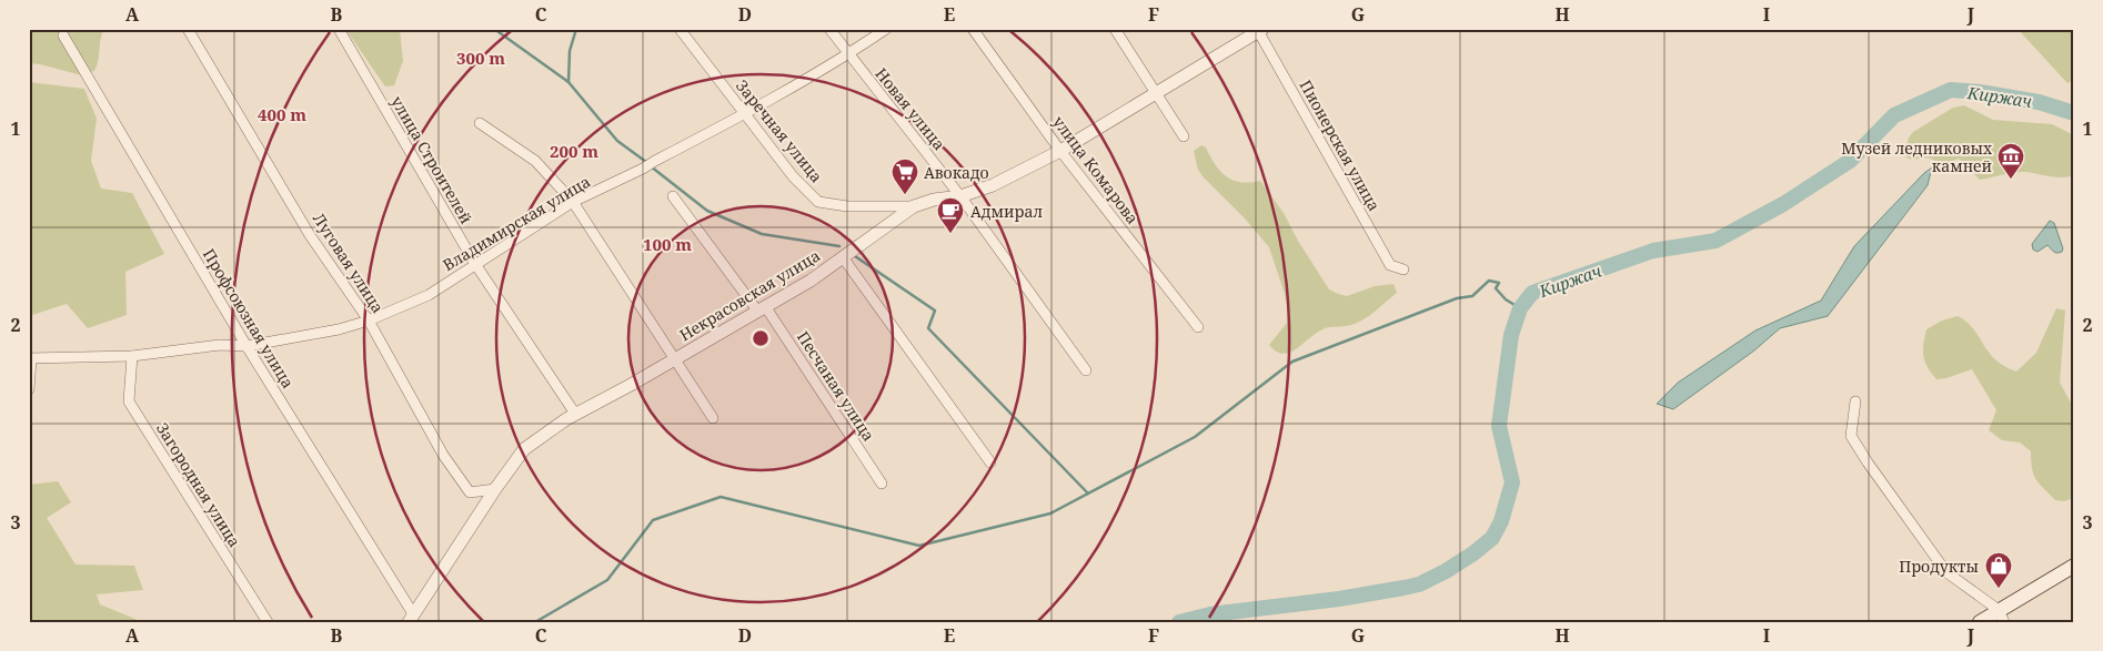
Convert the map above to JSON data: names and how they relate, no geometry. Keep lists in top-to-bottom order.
{
  "streets": {
    "street": [
      "Новая улица",
      "Заречная улица",
      "Пионерская улица",
      "улица Строителей",
      "улица Комарова",
      "Владимирская улица",
      "Луговая улица",
      "Некрасовская улица",
      "Профсоюзная улица",
      "Песчаная улица",
      "Загородная улица"
    ]
  },
  "crossings": [
    ["Новая улица", "Владимирская улица"],
    ["Новая улица", "Некрасовская улица"],
    ["Заречная улица", "Владимирская улица"],
    ["Заречная улица", "Некрасовская улица"],
    ["Пионерская улица", "Некрасовская улица"],
    ["улица Строителей", "Владимирская улица"],
    ["улица Строителей", "Некрасовская улица"],
    ["улица Комарова", "Некрасовская улица"],
    ["Владимирская улица", "Луговая улица"],
    ["Владимирская улица", "Профсоюзная улица"],
    ["Владимирская улица", "Загородная улица"],
    ["Луговая улица", "Некрасовская улица"],
    ["Некрасовская улица", "Профсоюзная улица"],
    ["Некрасовская улица", "Песчаная улица"]
  ],
  "water": ["Киржач"],
  "places": {
    "museum": ["Музей ледниковых камней"],
    "supermarket": ["Авокадо"],
    "cafe": ["Адмирал"],
    "shop": ["Продукты"]
  },
  "grid": {
    "columns": [
      "A",
      "B",
      "C",
      "D",
      "E",
      "F",
      "G",
      "H",
      "I",
      "J"
    ],
    "rows": ["1", "2", "3"]
  },
  "rings": [
    "300 m",
    "400 m",
    "200 m",
    "100 m"
  ]
}
